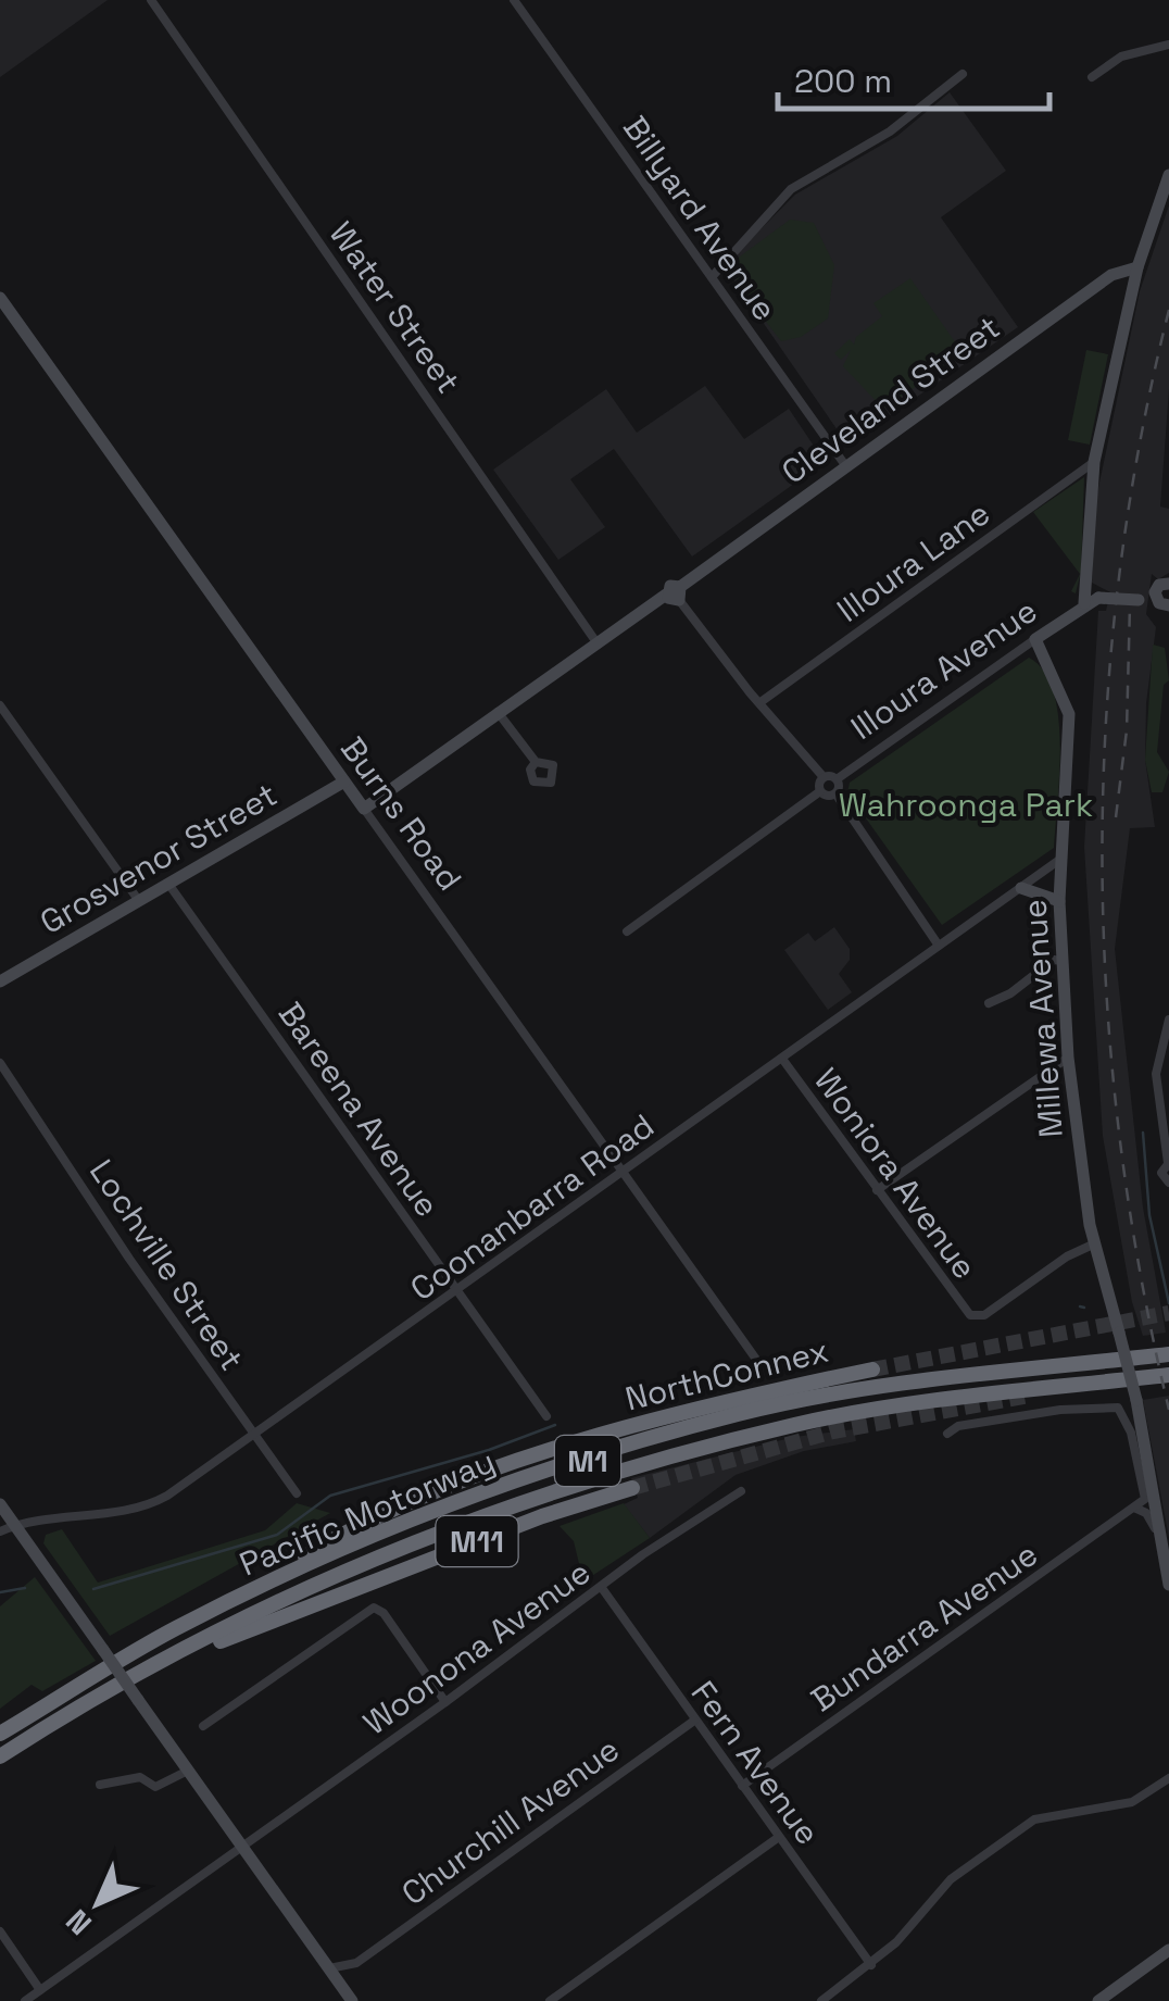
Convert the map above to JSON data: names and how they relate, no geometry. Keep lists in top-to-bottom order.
{
  "streets": {
    "highway": [
      "NorthConnex",
      "M1",
      "Pacific Motorway",
      "M11"
    ],
    "street": [
      "Billyard Avenue",
      "Water Street",
      "Cleveland Street",
      "Illoura Lane",
      "Illoura Avenue",
      "Burns Road",
      "Grosvenor Street",
      "Millewa Avenue",
      "Bareena Avenue",
      "Woniora Avenue",
      "Coonanbarra Road",
      "Lochville Street",
      "Bundarra Avenue",
      "Woonona Avenue",
      "Fern Avenue",
      "Churchill Avenue"
    ]
  },
  "crossings": [
    ["Billyard Avenue", "Cleveland Street"],
    ["Water Street", "Cleveland Street"],
    ["Cleveland Street", "Burns Road"],
    ["Illoura Avenue", "Millewa Avenue"],
    ["Burns Road", "Grosvenor Street"],
    ["Burns Road", "Coonanbarra Road"],
    ["Grosvenor Street", "Bareena Avenue"],
    ["Millewa Avenue", "Woniora Avenue"],
    ["Millewa Avenue", "Coonanbarra Road"],
    ["Bareena Avenue", "Coonanbarra Road"],
    ["Woniora Avenue", "Coonanbarra Road"],
    ["Coonanbarra Road", "Lochville Street"],
    ["NorthConnex", "Pacific Motorway"],
    ["Pacific Motorway", "M11"],
    ["Bundarra Avenue", "Fern Avenue"],
    ["Woonona Avenue", "Fern Avenue"],
    ["Fern Avenue", "Churchill Avenue"]
  ],
  "parks": ["Wahroonga Park"],
  "scale_bar": "200 m",
  "north": "bottom left"
}
